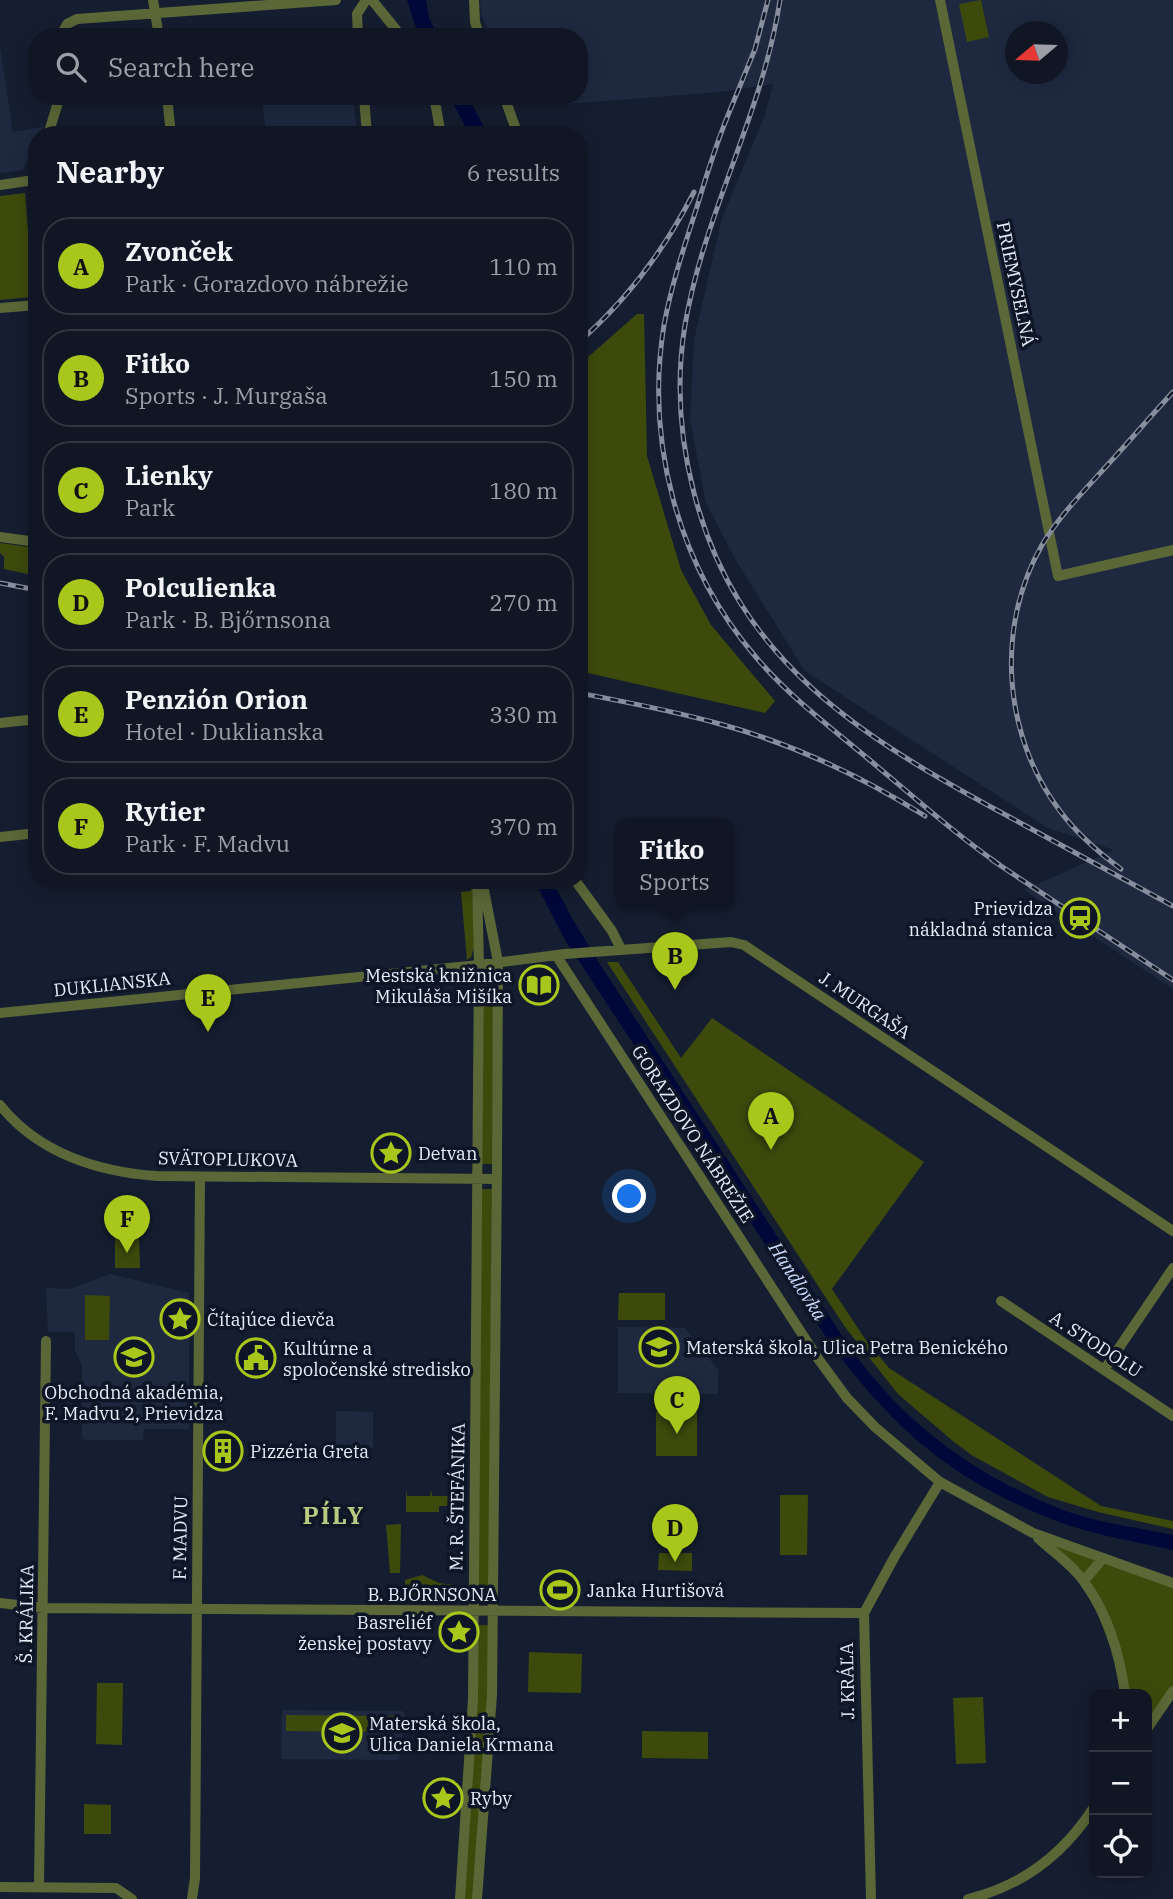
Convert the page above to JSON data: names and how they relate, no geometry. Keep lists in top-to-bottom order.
{
  "streets": {
    "street": [
      "PRIEMYSELNÁ",
      "DUKLIANSKA",
      "J. MURGAŠA",
      "GORAZDOVO NÁBREŽIE",
      "SVÄTOPLUKOVA",
      "A. STODOLU",
      "M. R. ŠTEFÁNIKA",
      "F. MADVU",
      "B. BJŐRNSONA",
      "Š. KRÁLIKA",
      "J. KRÁĽA"
    ]
  },
  "crossings": [
    ["DUKLIANSKA", "M. R. ŠTEFÁNIKA"],
    ["J. MURGAŠA", "GORAZDOVO NÁBREŽIE"],
    ["J. MURGAŠA", "M. R. ŠTEFÁNIKA"],
    ["GORAZDOVO NÁBREŽIE", "J. KRÁĽA"],
    ["SVÄTOPLUKOVA", "M. R. ŠTEFÁNIKA"],
    ["SVÄTOPLUKOVA", "F. MADVU"],
    ["M. R. ŠTEFÁNIKA", "B. BJŐRNSONA"],
    ["F. MADVU", "B. BJŐRNSONA"],
    ["B. BJŐRNSONA", "Š. KRÁLIKA"],
    ["B. BJŐRNSONA", "J. KRÁĽA"]
  ],
  "districts": ["PÍLY"],
  "water": ["Handlovka"],
  "places": {
    "station": ["Prievidza nákladná stanica"],
    "library": ["Mestská knižnica Mikuláša Mišíka"],
    "place": [
      "Detvan",
      "Čítajúce dievča",
      "Basreliéf ženskej postavy",
      "Ryby"
    ],
    "school or university": ["Materská škola, Ulica Petra Benického", "Obchodná akadémia, F. Madvu 2, Prievidza", "Materská škola, Ulica Daniela Krmana"],
    "public building": ["Kultúrne a spoločenské stredisko"],
    "building": ["Pizzéria Greta"],
    "sports": ["Janka Hurtišová"]
  },
  "north": "left",
  "page": {
    "search": "Search here",
    "heading": ["Nearby", "6 results"],
    "list": [
      {
        "mark": "A",
        "name": "Zvonček",
        "note": "Park · Gorazdovo nábrežie",
        "value": "110 m"
      },
      {
        "mark": "B",
        "name": "Fitko",
        "note": "Sports · J. Murgaša",
        "value": "150 m"
      },
      {
        "mark": "C",
        "name": "Lienky",
        "note": "Park",
        "value": "180 m"
      },
      {
        "mark": "D",
        "name": "Polculienka",
        "note": "Park · B. Bjőrnsona",
        "value": "270 m"
      },
      {
        "mark": "E",
        "name": "Penzión Orion",
        "note": "Hotel · Duklianska",
        "value": "330 m"
      },
      {
        "mark": "F",
        "name": "Rytier",
        "note": "Park · F. Madvu",
        "value": "370 m"
      }
    ],
    "popup": ["Fitko", "Sports"],
    "pins": [
      "B",
      "E",
      "A",
      "F",
      "C",
      "D"
    ],
    "map_buttons": ["+", "−"]
  }
}
